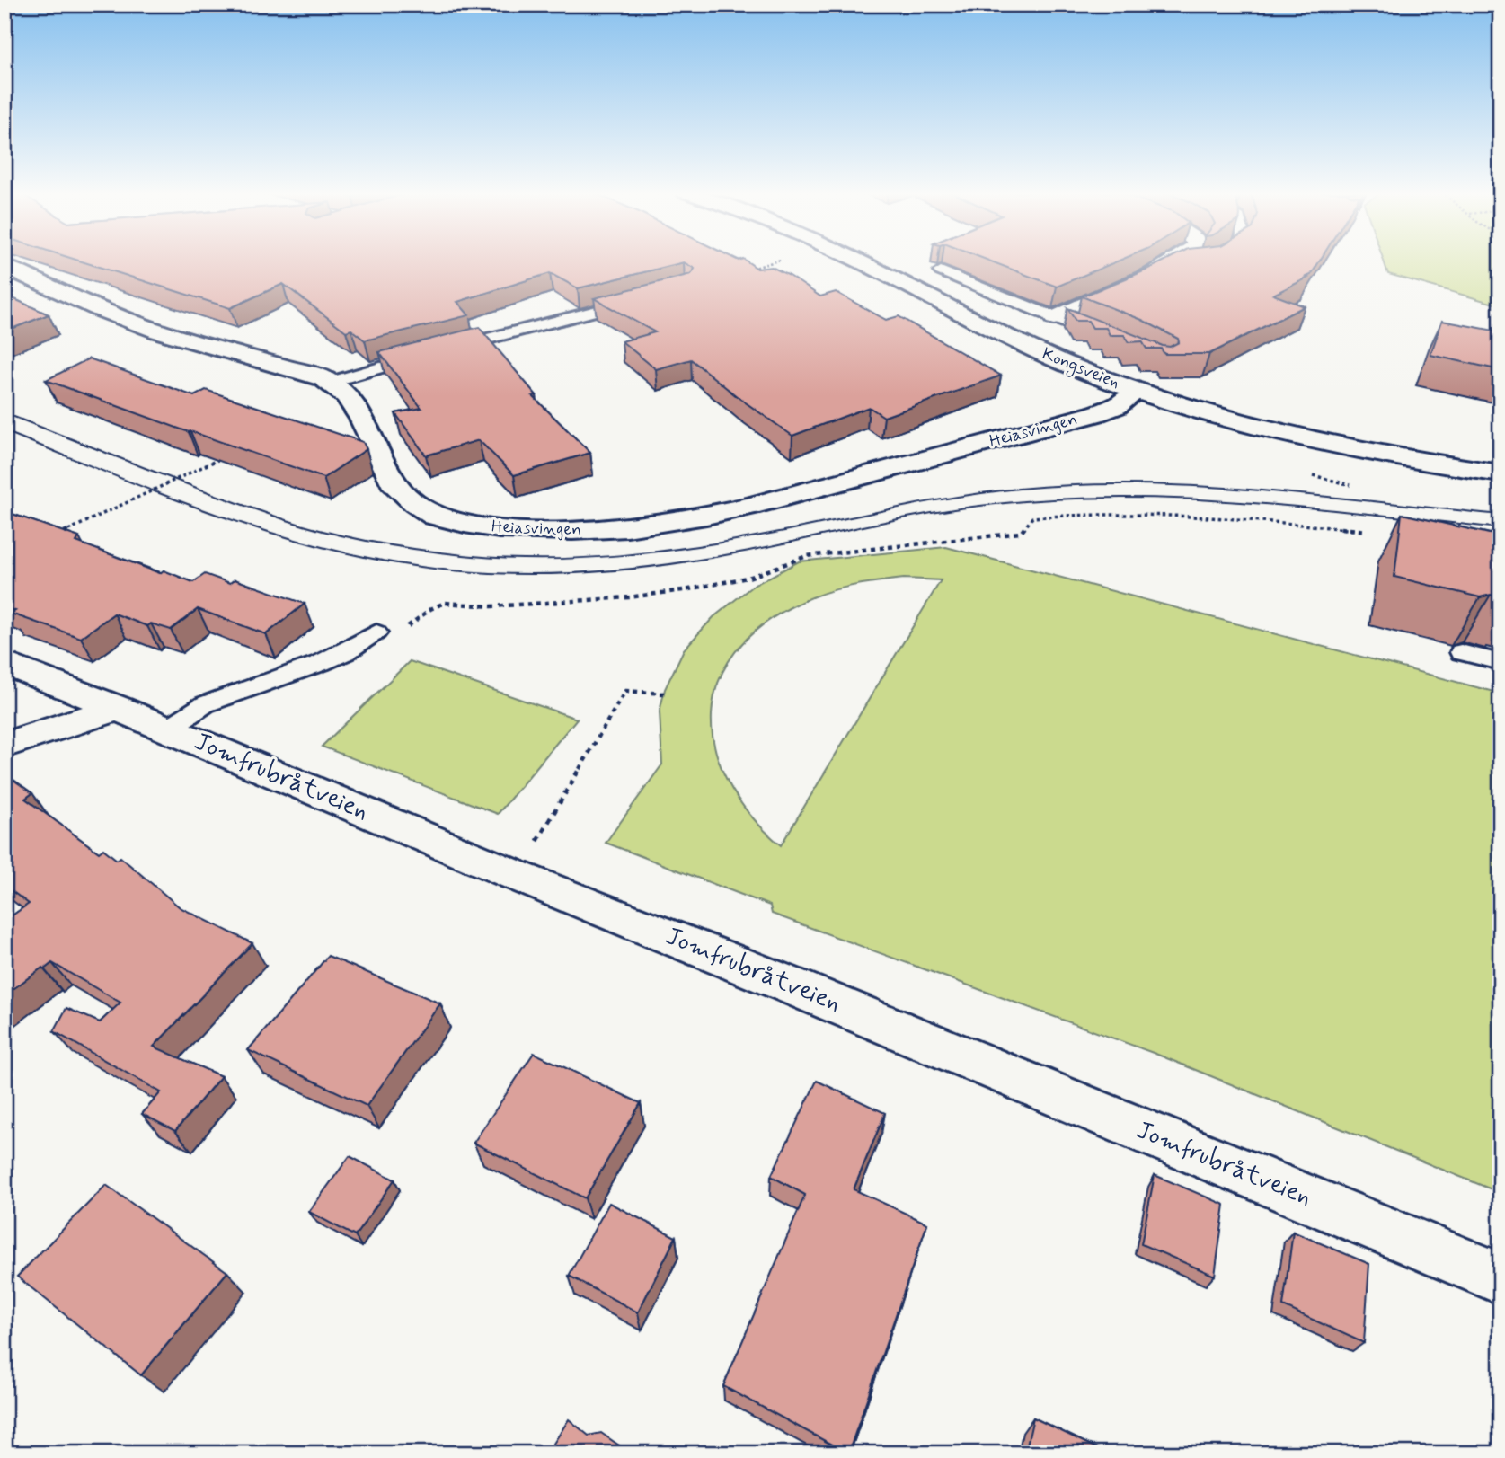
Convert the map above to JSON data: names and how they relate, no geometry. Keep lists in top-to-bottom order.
{
  "streets": {
    "street": ["Kongsveien", "Heiasvingen", "Jomfrubråtveien"]
  },
  "crossings": [
    ["Kongsveien", "Heiasvingen"]
  ]
}
